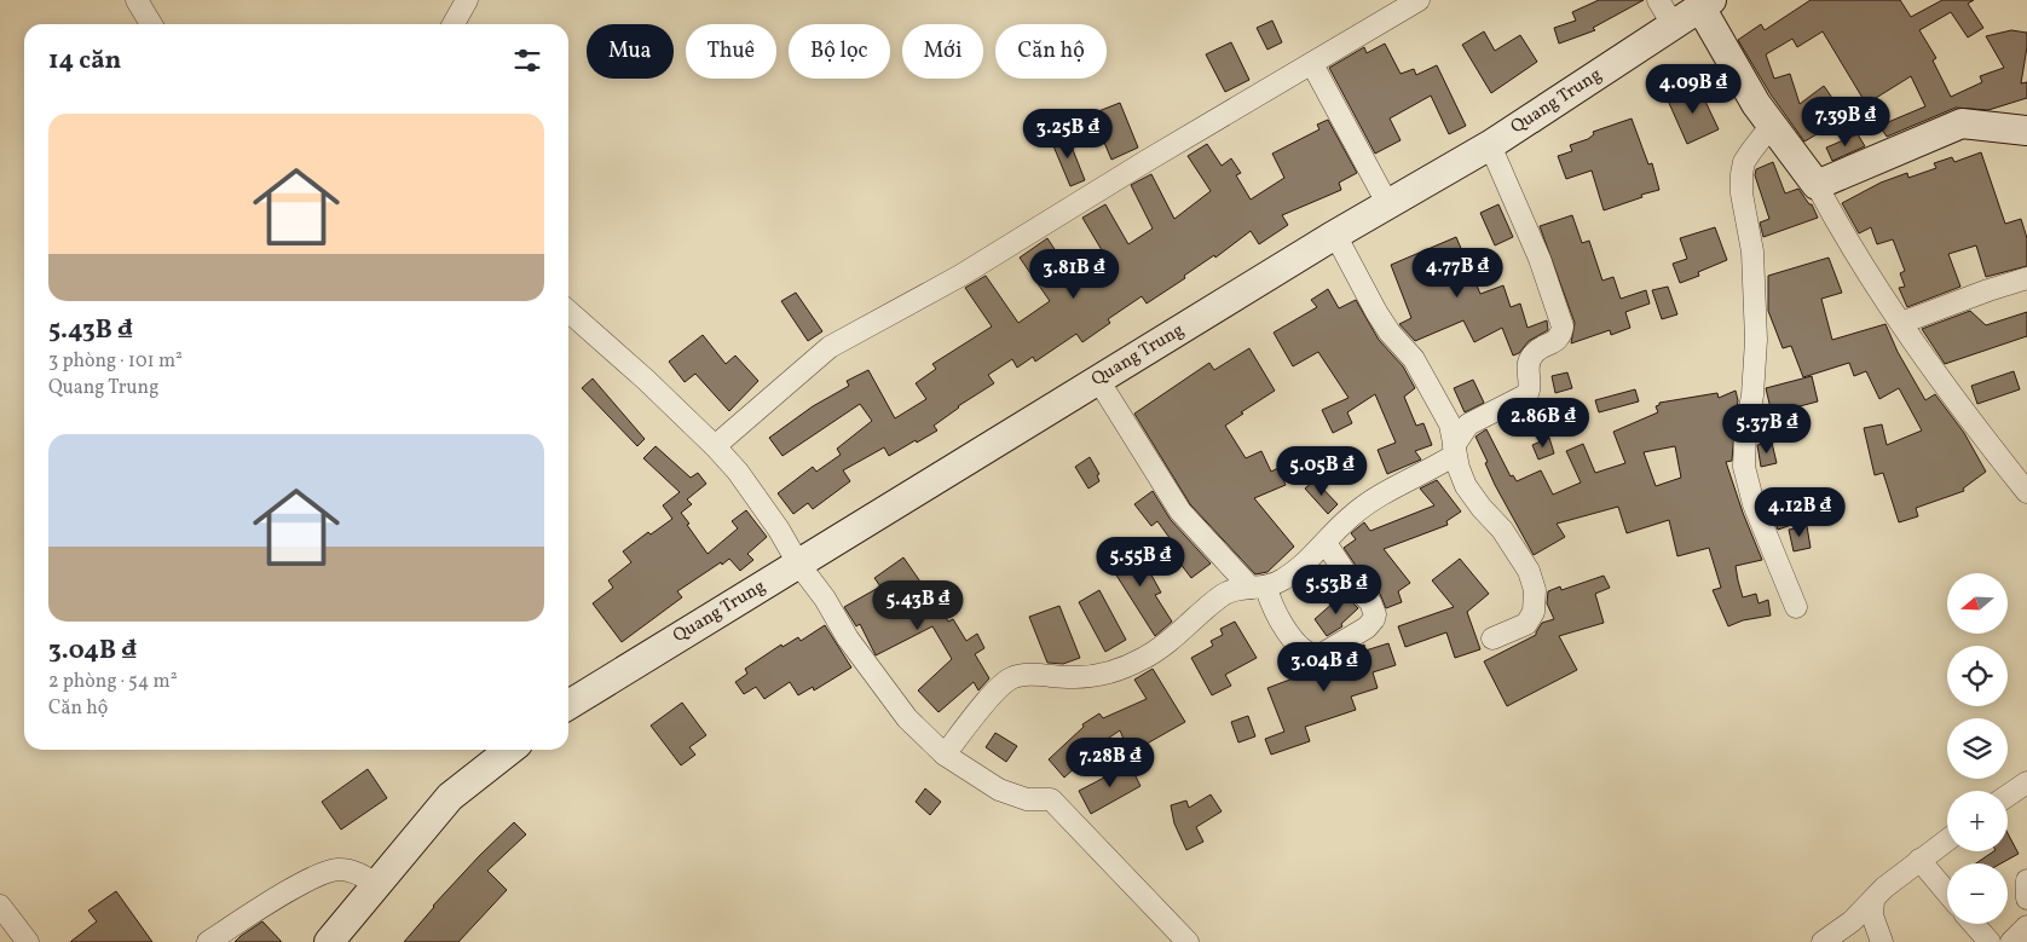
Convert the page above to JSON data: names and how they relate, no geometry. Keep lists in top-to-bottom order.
{
  "streets": {
    "main road": ["Quang Trung"]
  },
  "north": "left",
  "page": {
    "chip": [
      "Mua",
      "Thuê",
      "Bộ lọc",
      "Mới",
      "Căn hộ"
    ],
    "heading": "14 căn",
    "price": [
      "4.09B ₫",
      "7.39B ₫",
      "3.25B ₫",
      "4.77B ₫",
      "3.81B ₫",
      "2.86B ₫",
      "5.37B ₫",
      "5.05B ₫",
      "4.12B ₫",
      "5.55B ₫",
      "5.53B ₫",
      "5.43B ₫",
      "3.04B ₫",
      "7.28B ₫"
    ],
    "list": [
      {
        "name": "5.43B ₫",
        "note": "3 phòng · 101 m² · Quang Trung"
      },
      {
        "name": "3.04B ₫",
        "note": "2 phòng · 54 m² · Căn hộ"
      }
    ],
    "map_buttons": ["+", "−"]
  }
}
